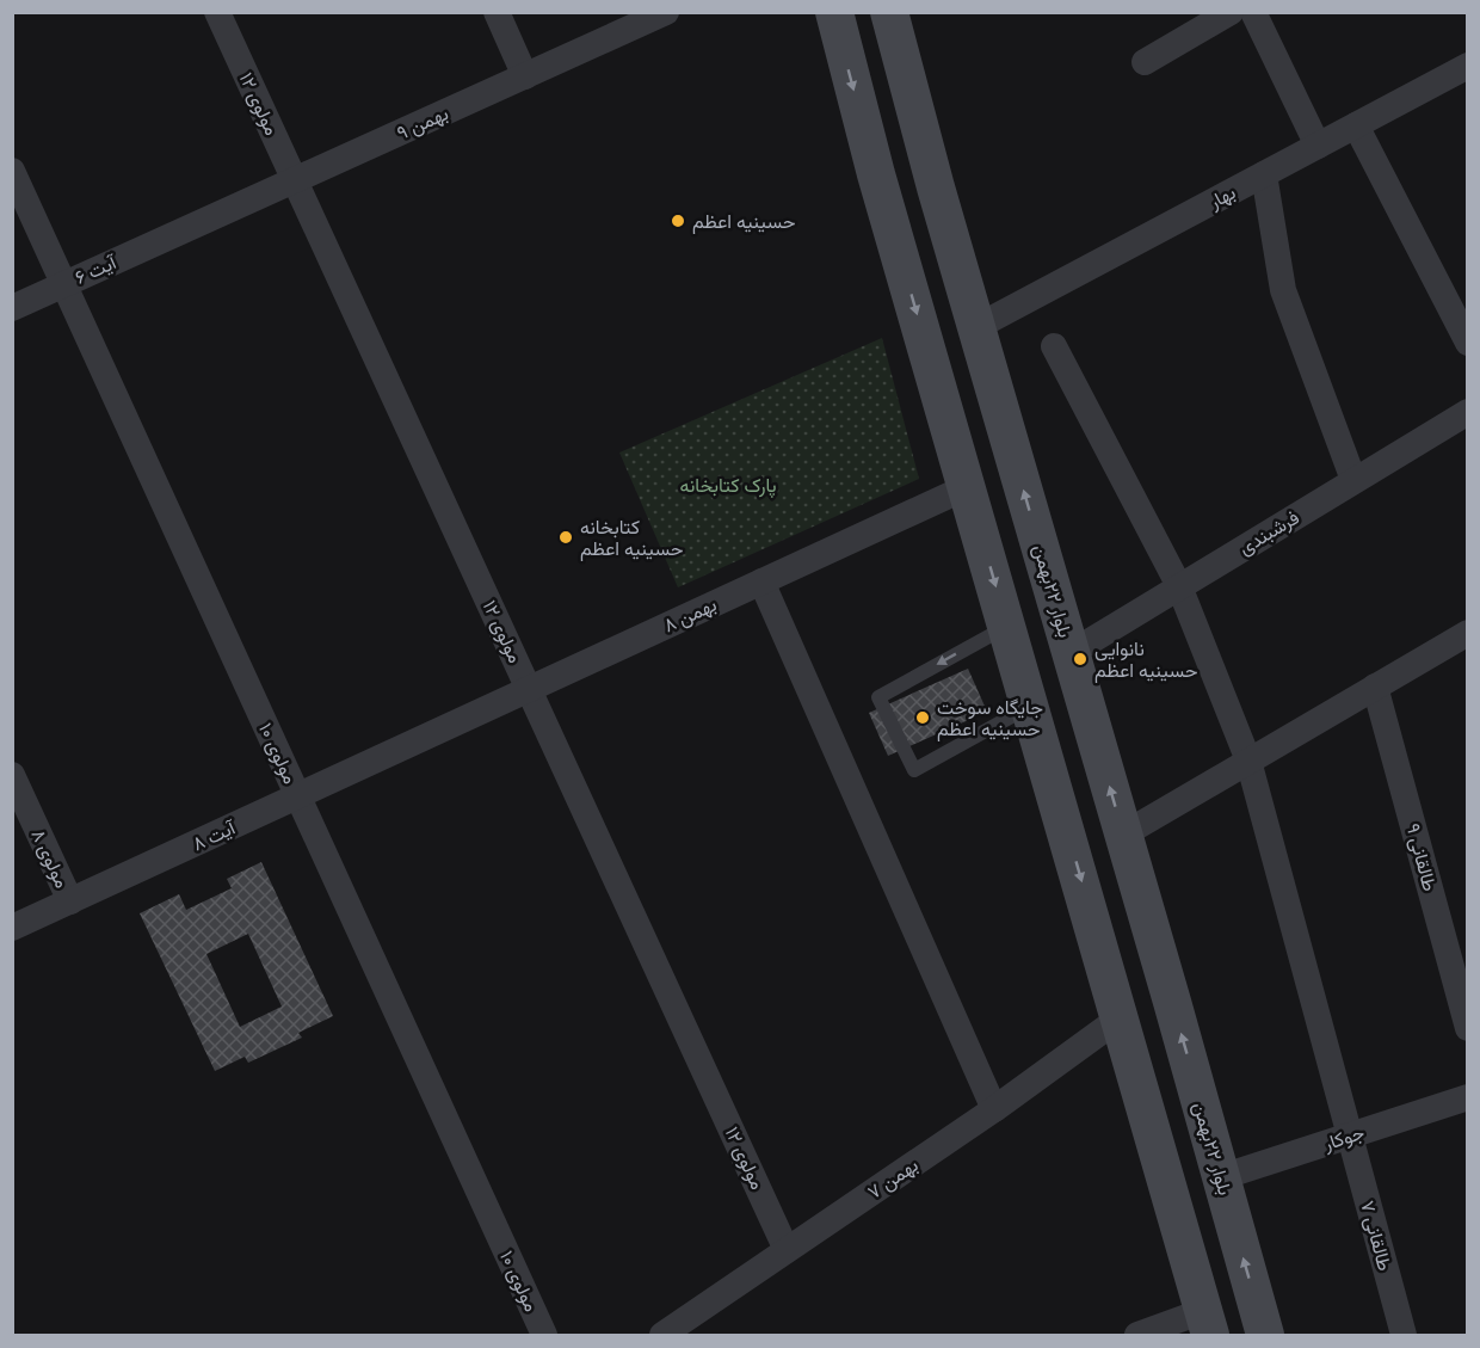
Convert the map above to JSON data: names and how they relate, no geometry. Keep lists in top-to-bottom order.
{
  "streets": {
    "main road": ["بلوار ۲۲بهمن"],
    "street": [
      "مولوی ۱۲",
      "بهمن ۹",
      "بهار",
      "آیت ۶",
      "فرشبندی",
      "بهمن ۸",
      "مولوی ۱۰",
      "آیت ۸",
      "طالقانی ۹",
      "مولوی ۸",
      "جوکار",
      "بهمن ۷",
      "طالقانی ۷"
    ]
  },
  "crossings": [
    ["مولوی ۱۲", "بهمن ۹"],
    ["مولوی ۱۲", "بهمن ۸"],
    ["مولوی ۱۲", "بهمن ۷"],
    ["بهمن ۹", "آیت ۶"],
    ["بهار", "بلوار ۲۲بهمن"],
    ["آیت ۶", "مولوی ۱۰"],
    ["فرشبندی", "بلوار ۲۲بهمن"],
    ["فرشبندی", "طالقانی ۷"],
    ["بلوار ۲۲بهمن", "جوکار"],
    ["بهمن ۸", "آیت ۸"],
    ["مولوی ۱۰", "آیت ۸"],
    ["آیت ۸", "مولوی ۸"],
    ["جوکار", "طالقانی ۷"]
  ],
  "parks": ["پارک کتابخانه"],
  "places": [
    "حسینیه اعظم",
    "کتابخانه حسینیه اعظم",
    "نانوایی حسینیه اعظم",
    "جایگاه سوخت حسینیه اعظم"
  ]
}
